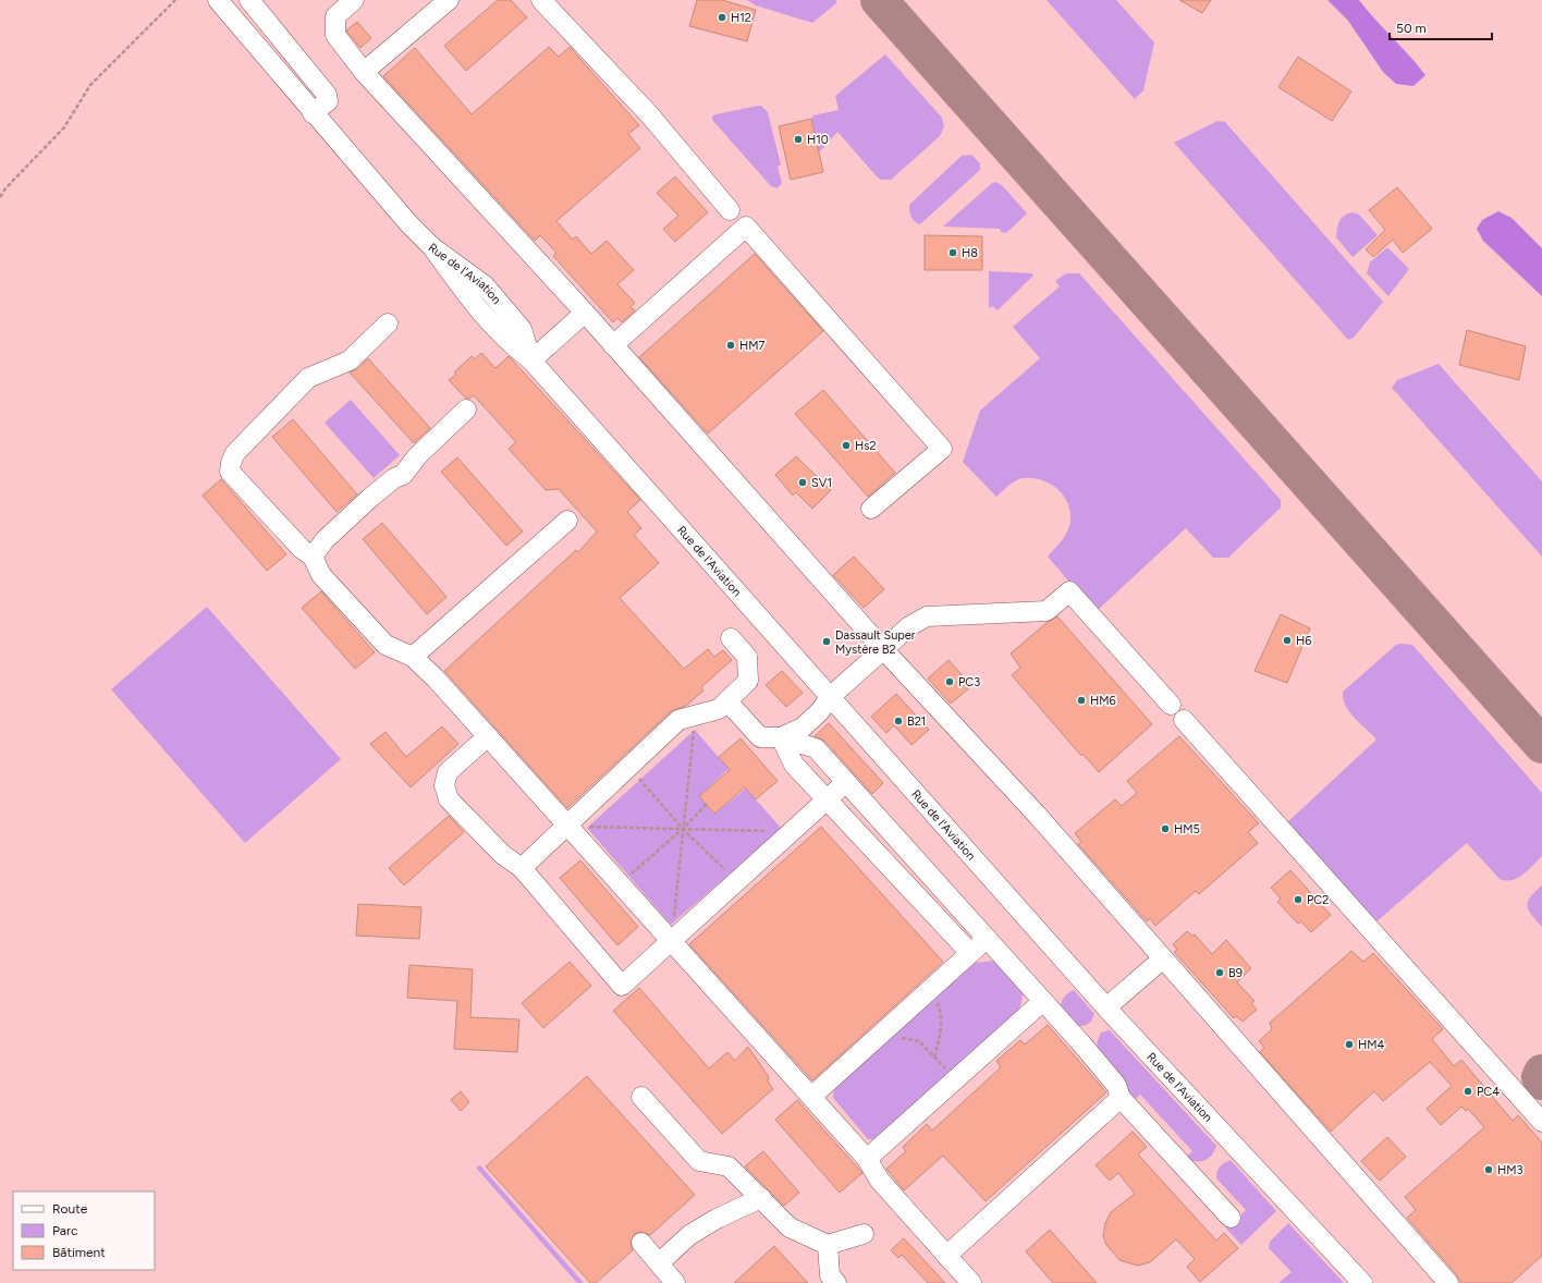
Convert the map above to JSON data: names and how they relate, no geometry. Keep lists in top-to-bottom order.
{
  "streets": {
    "street": ["Rue de l'Aviation"]
  },
  "places": [
    "H12",
    "H10",
    "H8",
    "HM7",
    "Hs2",
    "SV1",
    "H6",
    "Dassault Super Mystère B2",
    "PC3",
    "HM6",
    "B21",
    "HM5",
    "PC2",
    "B9",
    "HM4",
    "PC4",
    "HM3"
  ],
  "legend": ["Route", "Parc", "Bâtiment"],
  "scale_bar": "50 m"
}
